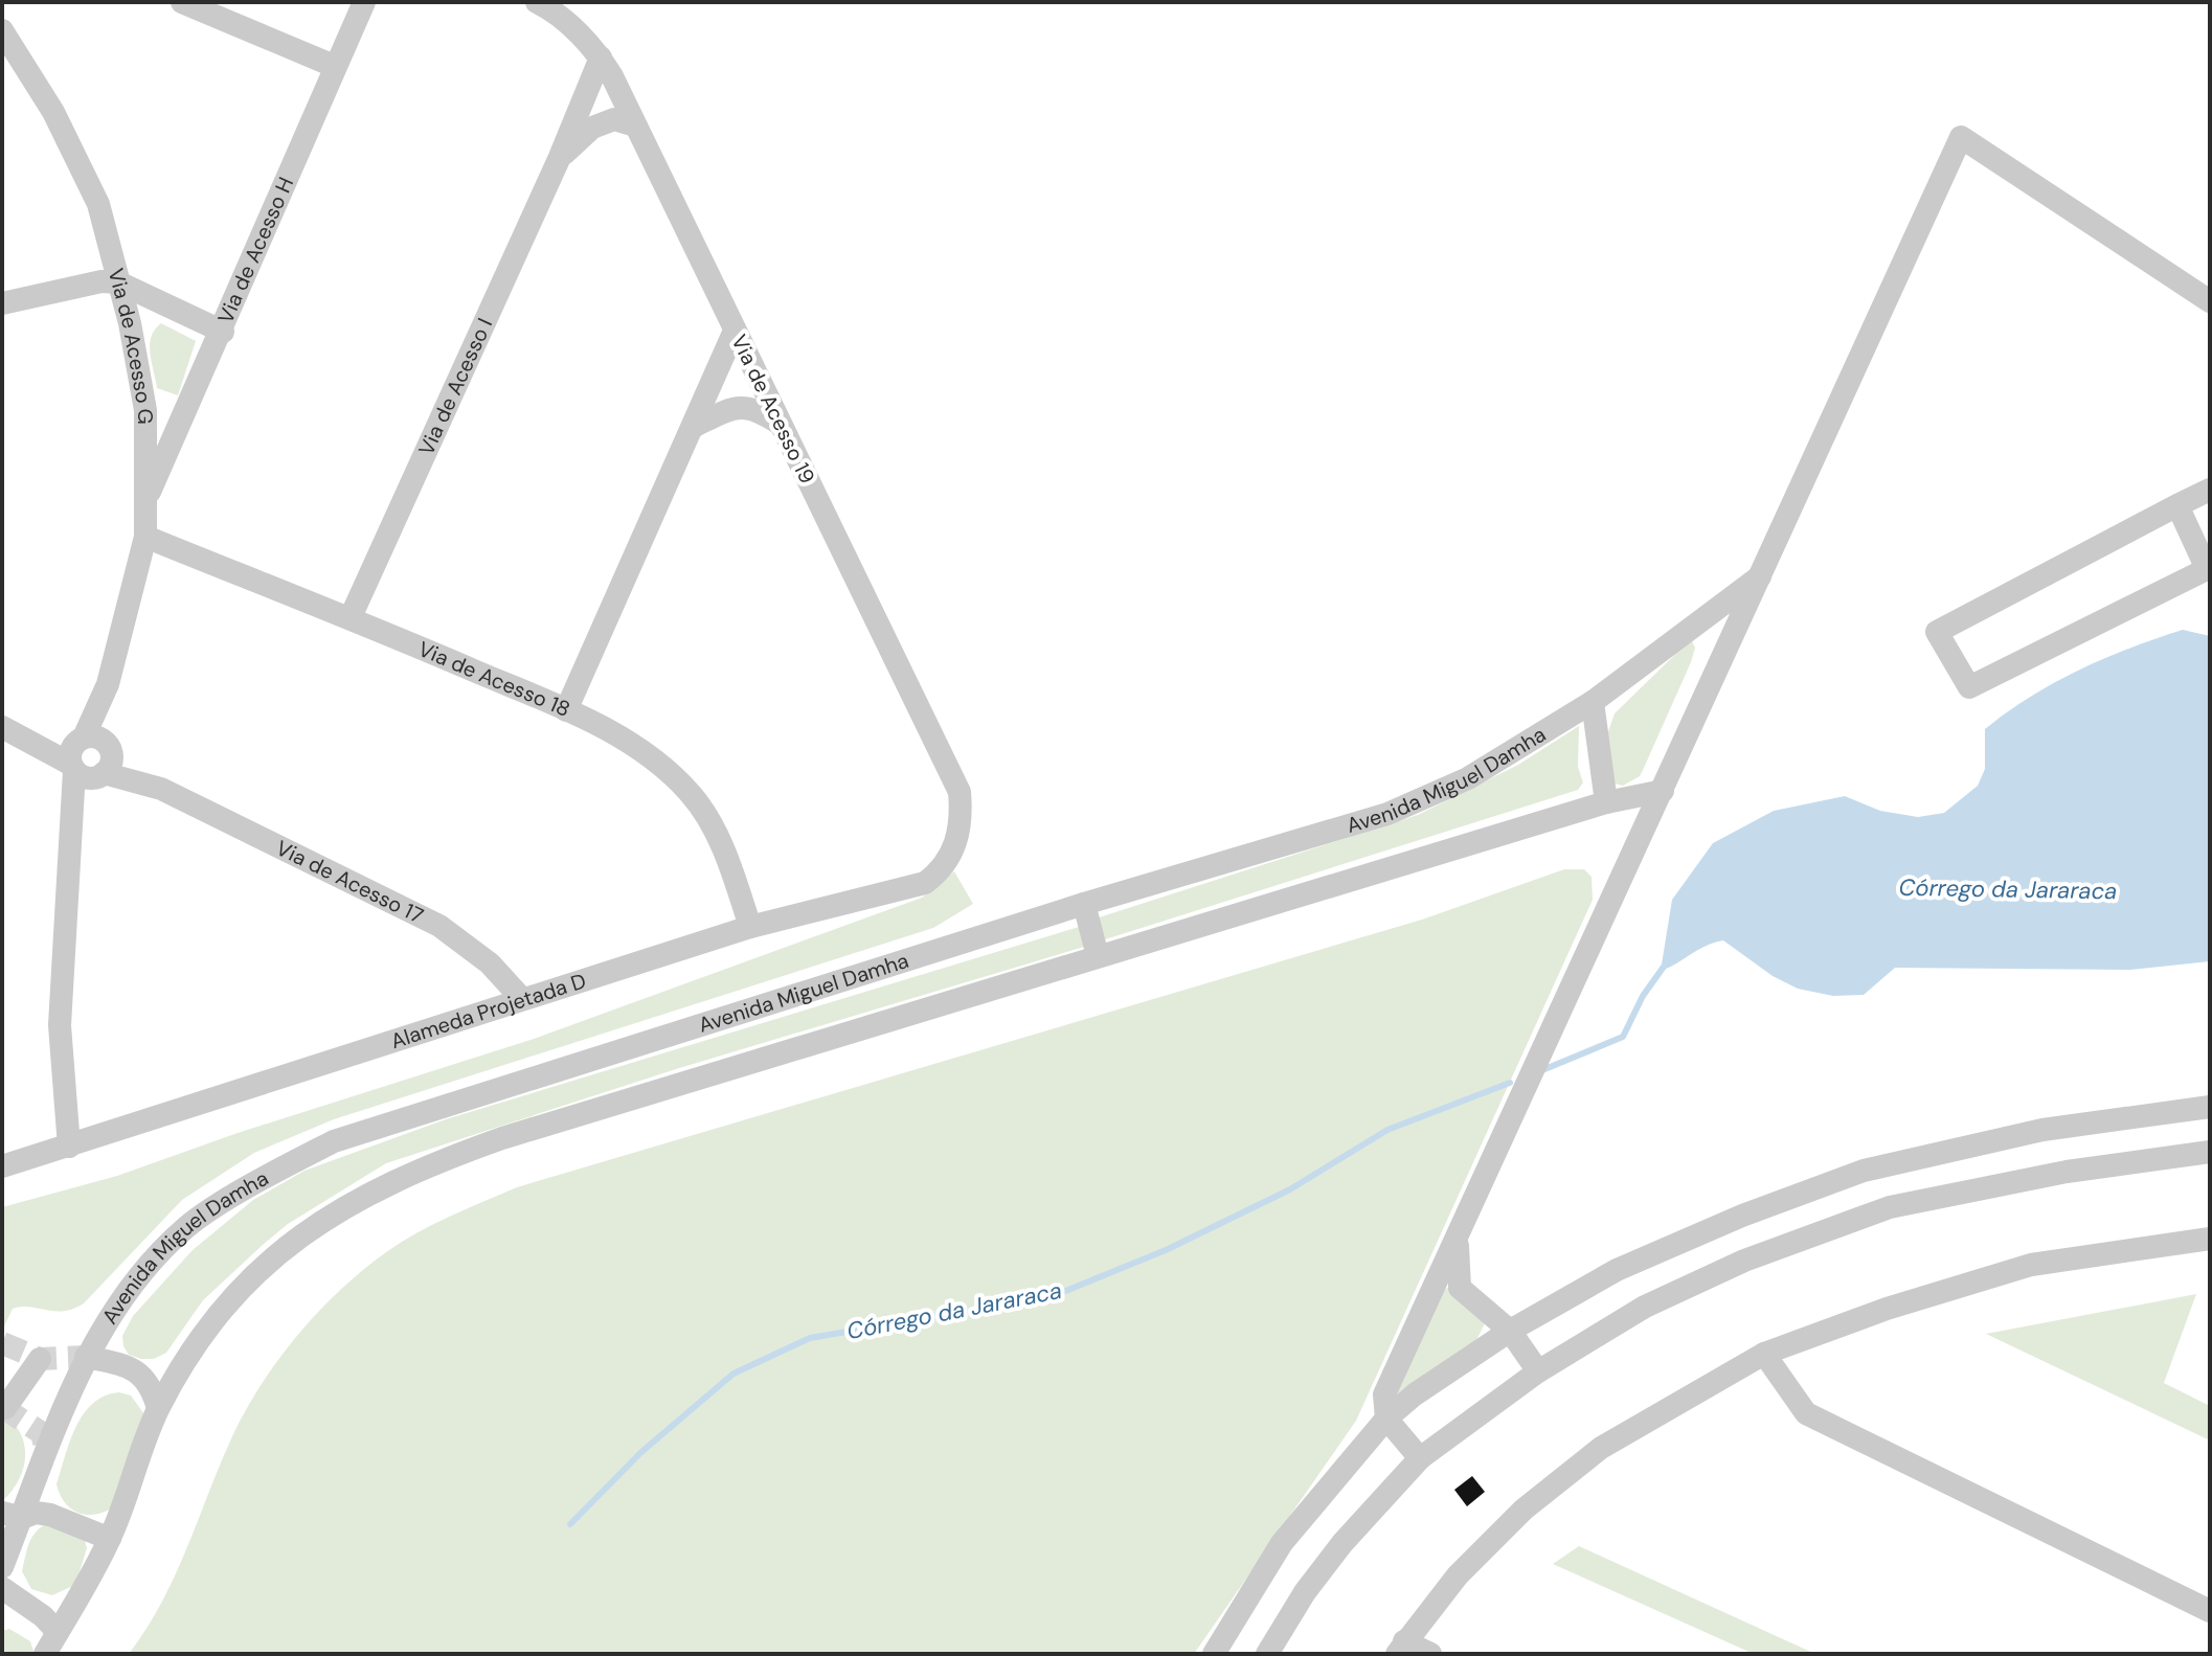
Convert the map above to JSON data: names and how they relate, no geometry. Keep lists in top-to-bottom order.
{
  "streets": {
    "street": [
      "Via de Acesso H",
      "Via de Acesso G",
      "Via de Acesso I",
      "Via de Acesso 19",
      "Via de Acesso 18",
      "Avenida Miguel Damha",
      "Via de Acesso 17",
      "Alameda Projetada D"
    ]
  },
  "crossings": [
    ["Via de Acesso H", "Via de Acesso G"],
    ["Via de Acesso G", "Via de Acesso 18"],
    ["Via de Acesso G", "Via de Acesso 17"],
    ["Via de Acesso G", "Alameda Projetada D"],
    ["Via de Acesso I", "Via de Acesso 19"],
    ["Via de Acesso I", "Via de Acesso 18"],
    ["Via de Acesso 19", "Alameda Projetada D"],
    ["Via de Acesso 18", "Alameda Projetada D"],
    ["Via de Acesso 17", "Alameda Projetada D"]
  ],
  "water": ["Córrego da Jararaca"]
}
